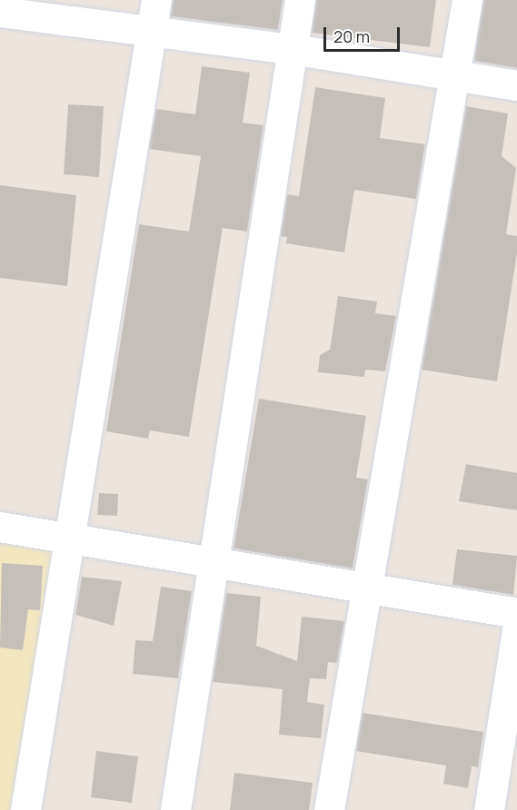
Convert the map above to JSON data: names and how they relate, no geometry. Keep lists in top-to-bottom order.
{
  "scale_bar": "20 m"
}
